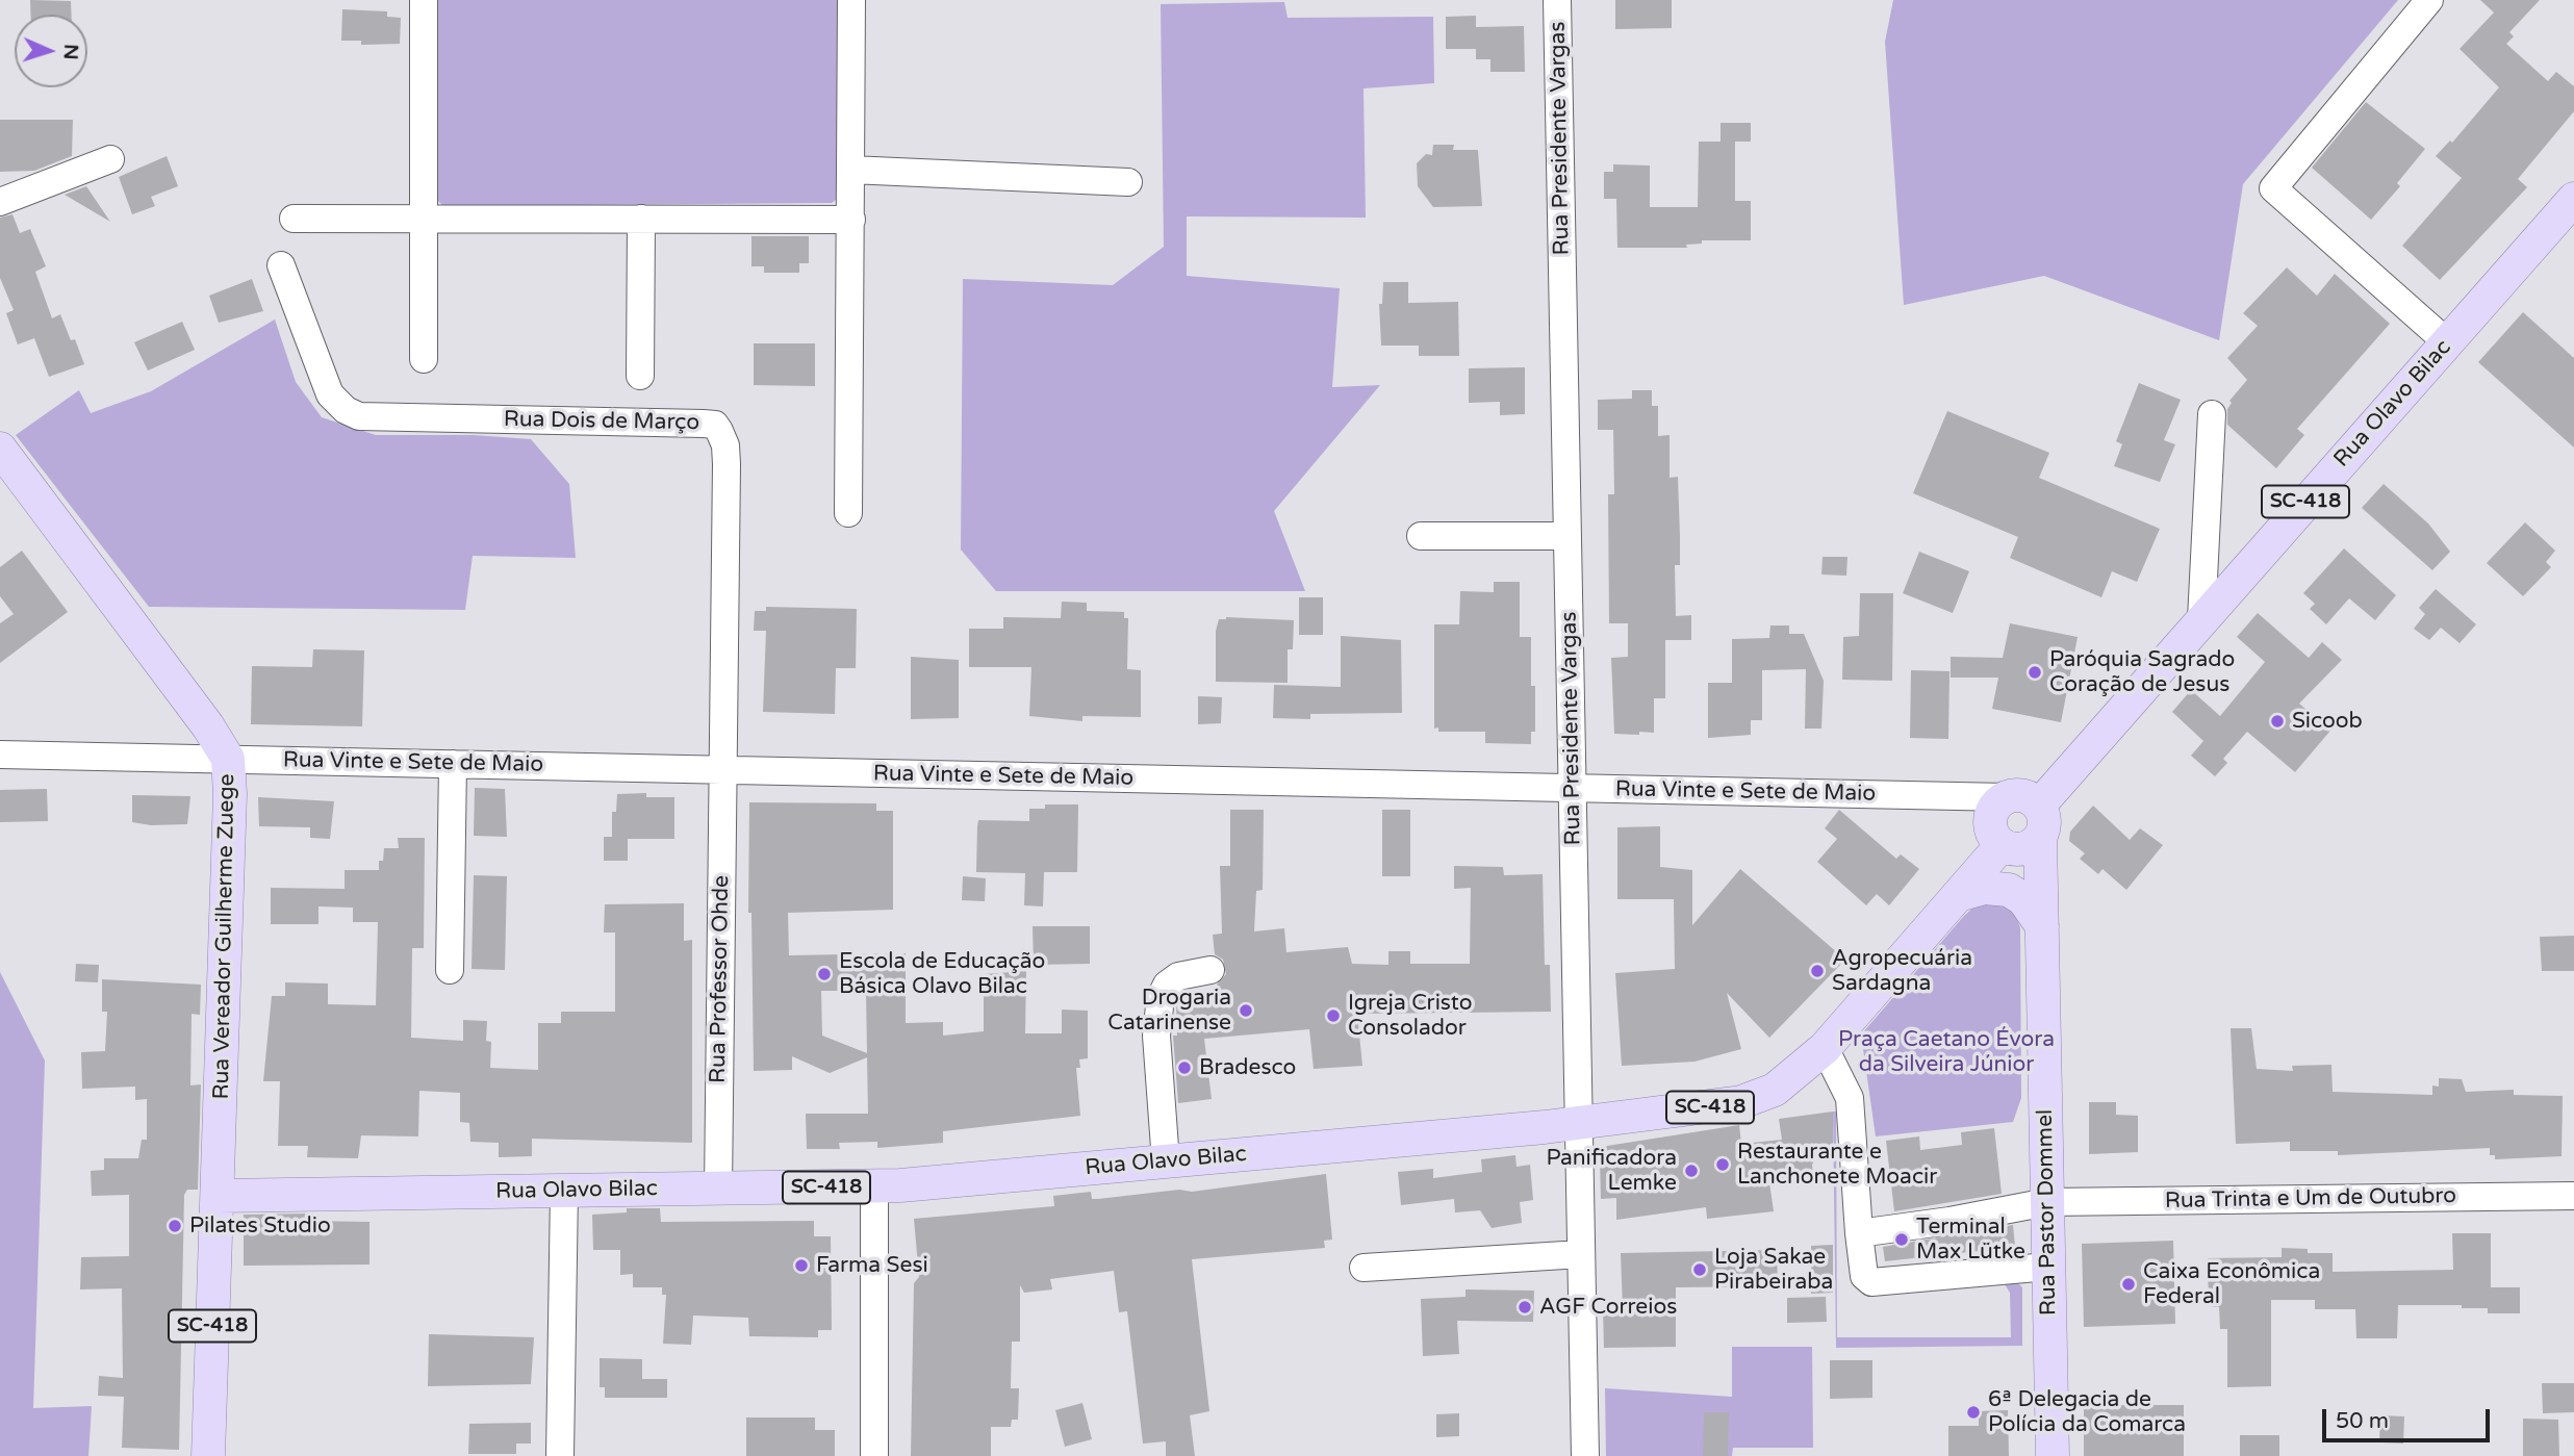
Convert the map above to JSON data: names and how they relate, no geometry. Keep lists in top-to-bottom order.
{
  "streets": {
    "main road": [
      "Rua Olavo Bilac",
      "SC-418",
      "Rua Vereador Guilherme Zuege",
      "Rua Pastor Dommel"
    ],
    "street": [
      "Rua Presidente Vargas",
      "Rua Dois de Março",
      "Rua Vinte e Sete de Maio",
      "Rua Professor Ohde",
      "Rua Trinta e Um de Outubro"
    ]
  },
  "crossings": [
    ["Rua Presidente Vargas", "Rua Olavo Bilac"],
    ["Rua Presidente Vargas", "Rua Vinte e Sete de Maio"],
    ["Rua Olavo Bilac", "Rua Vinte e Sete de Maio"],
    ["Rua Olavo Bilac", "Rua Vereador Guilherme Zuege"],
    ["Rua Olavo Bilac", "Rua Professor Ohde"],
    ["Rua Olavo Bilac", "Rua Pastor Dommel"],
    ["Rua Dois de Março", "Rua Vinte e Sete de Maio"],
    ["Rua Dois de Março", "Rua Professor Ohde"],
    ["Rua Vinte e Sete de Maio", "Rua Vereador Guilherme Zuege"],
    ["Rua Vinte e Sete de Maio", "Rua Professor Ohde"],
    ["Rua Vinte e Sete de Maio", "Rua Pastor Dommel"],
    ["Rua Trinta e Um de Outubro", "Rua Pastor Dommel"]
  ],
  "parks": ["Praça Caetano Évora da Silveira Júnior"],
  "places": [
    "Paróquia Sagrado Coração de Jesus",
    "Sicoob",
    "Agropecuária Sardagna",
    "Escola de Educação Básica Olavo Bilac",
    "Drogaria Catarinense",
    "Igreja Cristo Consolador",
    "Bradesco",
    "Restaurante e Lanchonete Moacir",
    "Panificadora Lemke",
    "Pilates Studio",
    "Terminal Max Lütke",
    "Farma Sesi",
    "Loja Sakae Pirabeiraba",
    "Caixa Econômica Federal",
    "AGF Correios",
    "6ª Delegacia de Polícia da Comarca"
  ],
  "scale_bar": "50 m",
  "north": "right"
}
